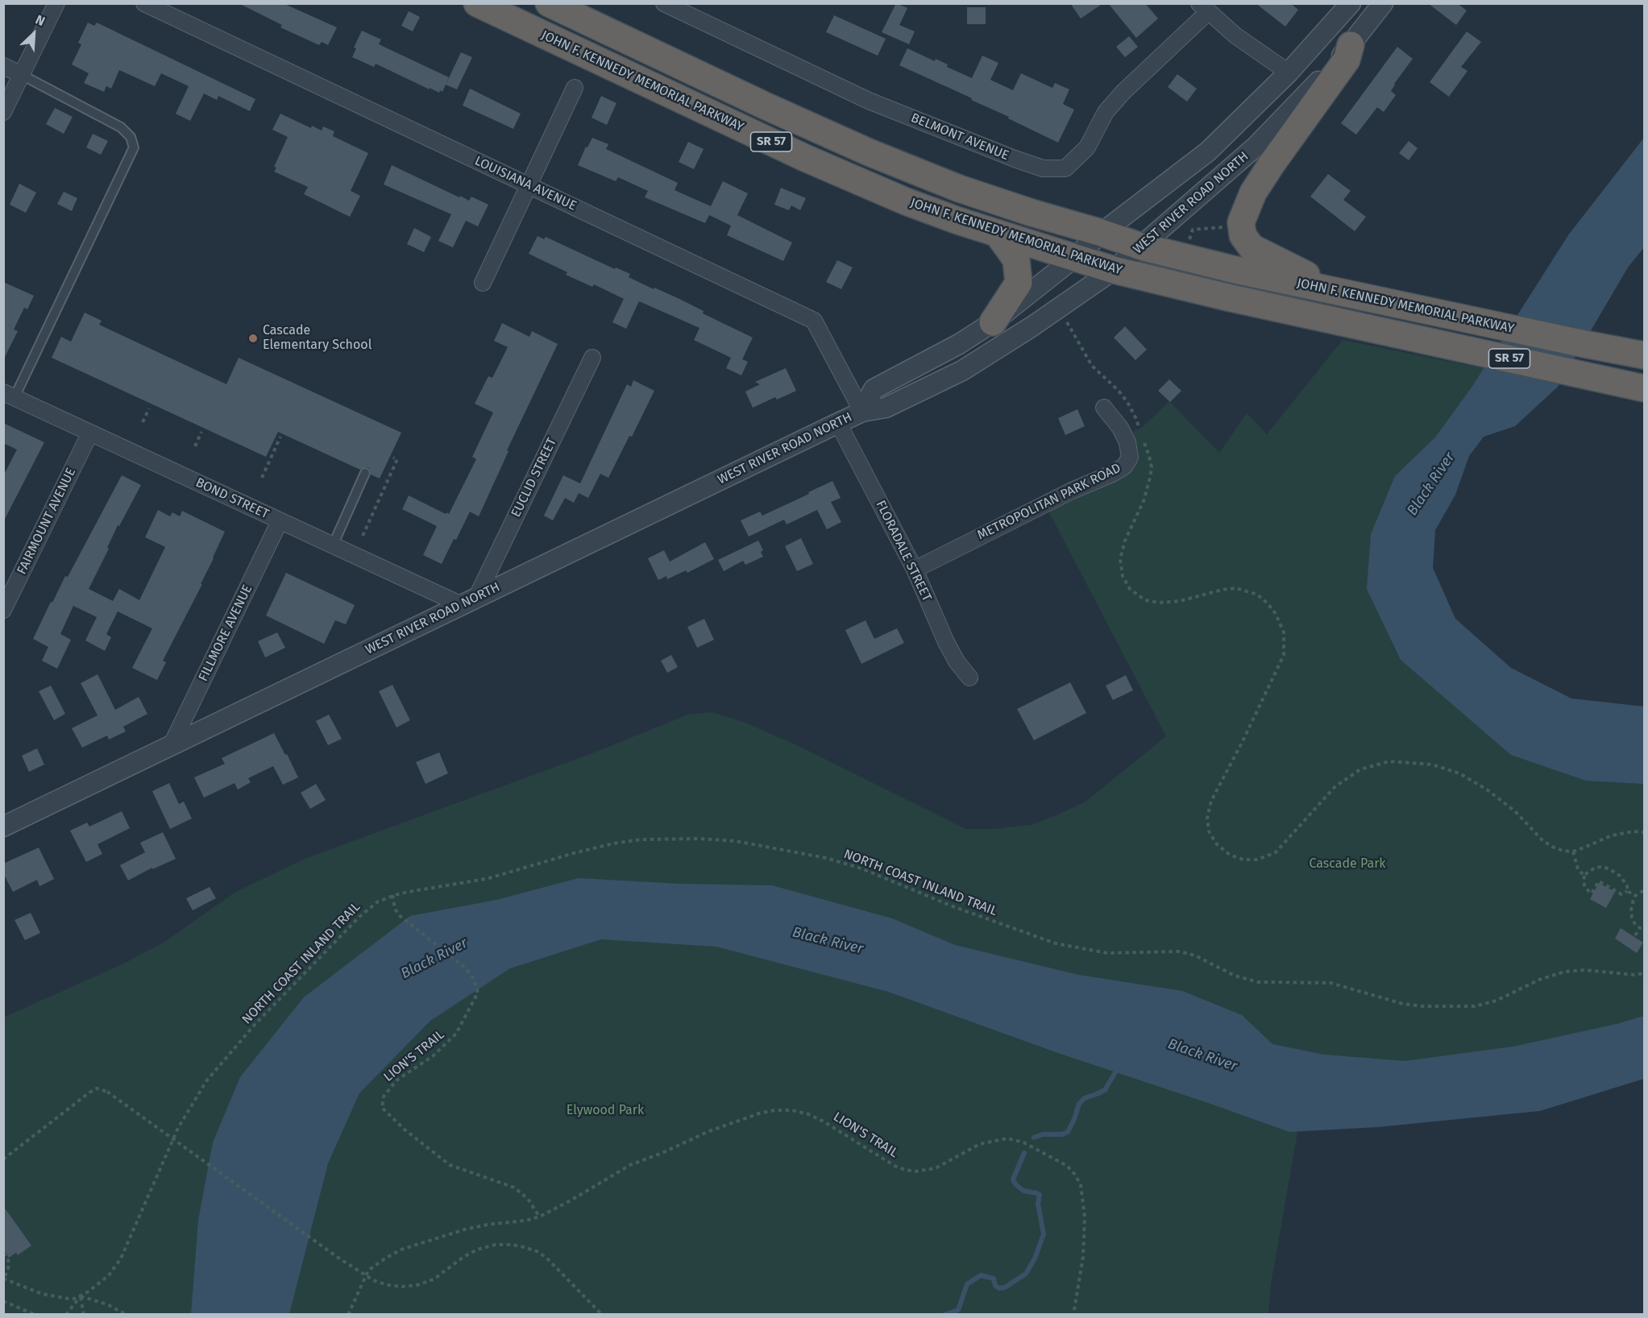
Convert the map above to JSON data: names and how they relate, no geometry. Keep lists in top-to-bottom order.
{
  "streets": {
    "highway": ["JOHN F. KENNEDY MEMORIAL PARKWAY", "SR 57"],
    "street": [
      "BELMONT AVENUE",
      "LOUISIANA AVENUE",
      "WEST RIVER ROAD NORTH",
      "EUCLID STREET",
      "BOND STREET",
      "METROPOLITAN PARK ROAD",
      "FAIRMOUNT AVENUE",
      "FLORADALE STREET",
      "FILLMORE AVENUE"
    ],
    "path": ["NORTH COAST INLAND TRAIL", "LION'S TRAIL"]
  },
  "crossings": [
    ["JOHN F. KENNEDY MEMORIAL PARKWAY", "WEST RIVER ROAD NORTH"],
    ["LOUISIANA AVENUE", "WEST RIVER ROAD NORTH"],
    ["WEST RIVER ROAD NORTH", "EUCLID STREET"],
    ["WEST RIVER ROAD NORTH", "BOND STREET"],
    ["WEST RIVER ROAD NORTH", "FLORADALE STREET"],
    ["WEST RIVER ROAD NORTH", "FILLMORE AVENUE"],
    ["EUCLID STREET", "BOND STREET"],
    ["BOND STREET", "FAIRMOUNT AVENUE"],
    ["BOND STREET", "FILLMORE AVENUE"],
    ["METROPOLITAN PARK ROAD", "FLORADALE STREET"],
    ["NORTH COAST INLAND TRAIL", "LION'S TRAIL"]
  ],
  "water": ["Black River"],
  "parks": ["Cascade Park", "Elywood Park"],
  "places": ["Cascade Elementary School"],
  "north": "top right"
}
